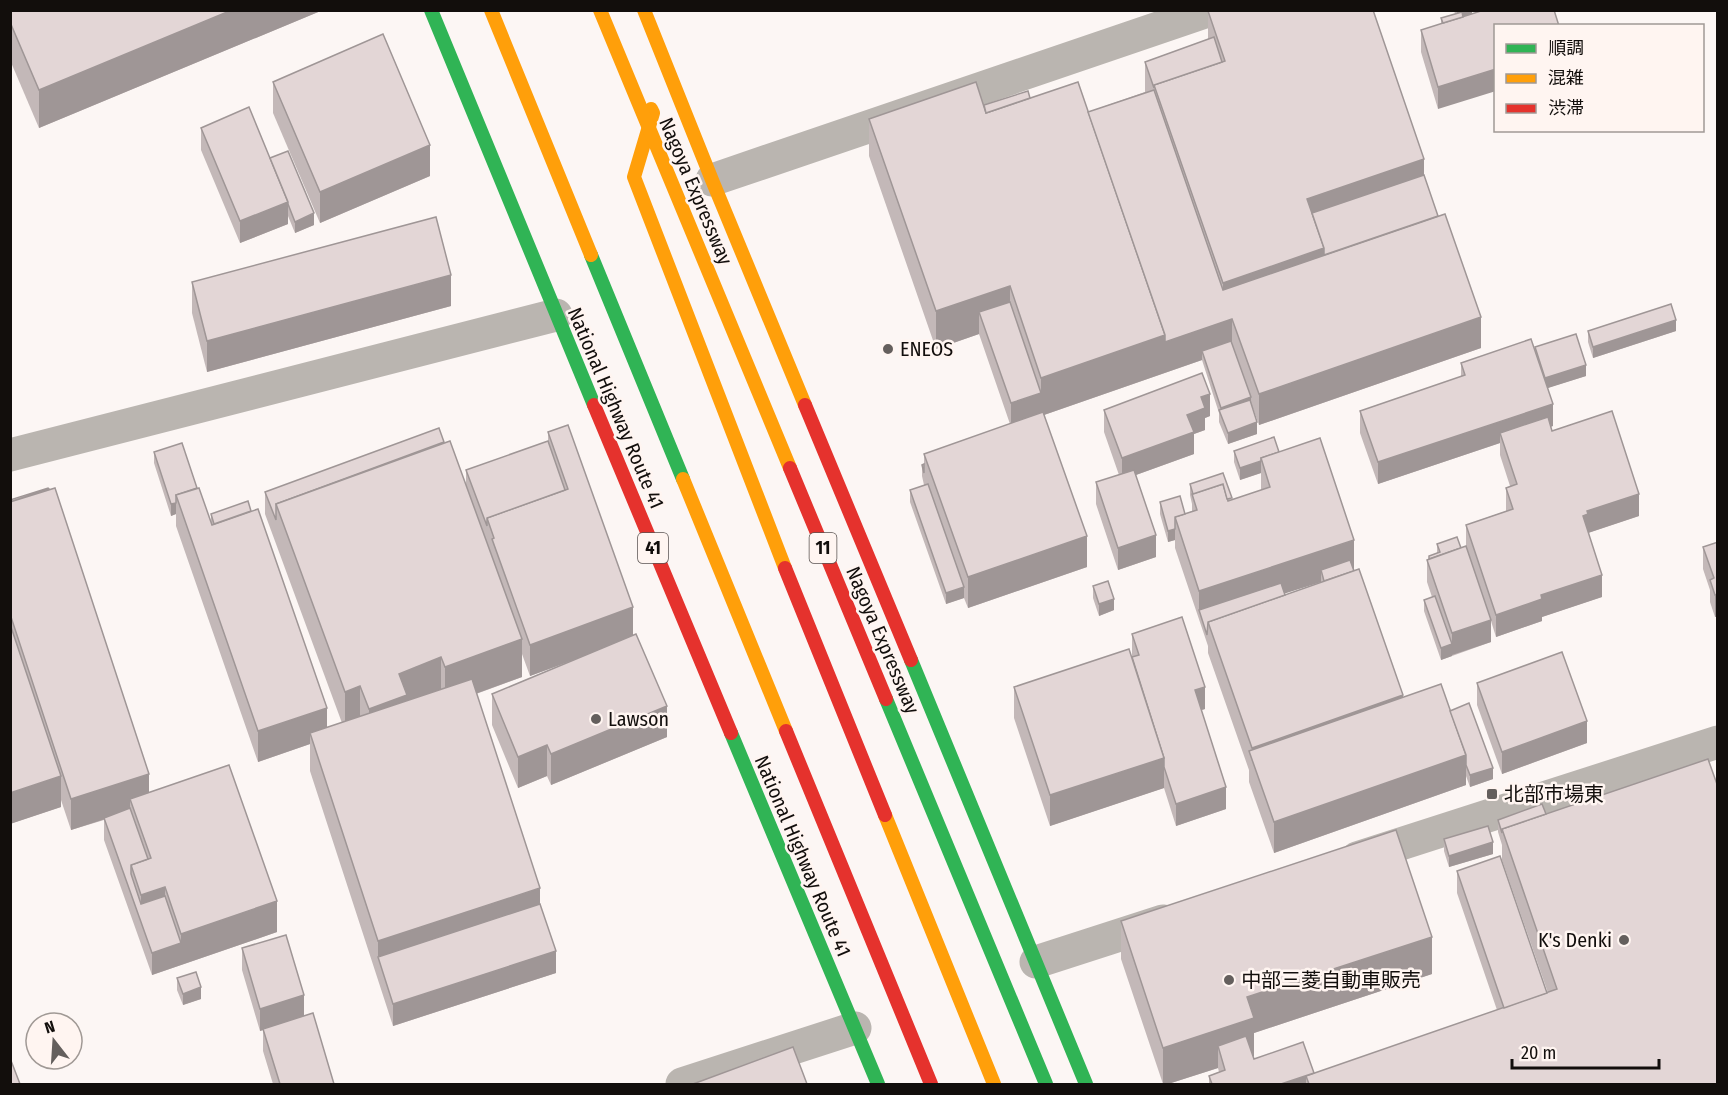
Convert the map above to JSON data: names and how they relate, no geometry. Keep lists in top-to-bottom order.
{
  "streets": {
    "highway": [
      "Nagoya Expressway",
      "National Highway Route 41",
      "41",
      "11"
    ]
  },
  "places": {
    "other": [
      "ENEOS",
      "Lawson",
      "K's Denki",
      "中部三菱自動車販売"
    ],
    "transit": ["北部市場東"]
  },
  "legend": ["順調", "混雑", "渋滞"],
  "scale_bar": "20 m",
  "north": "top"
}
